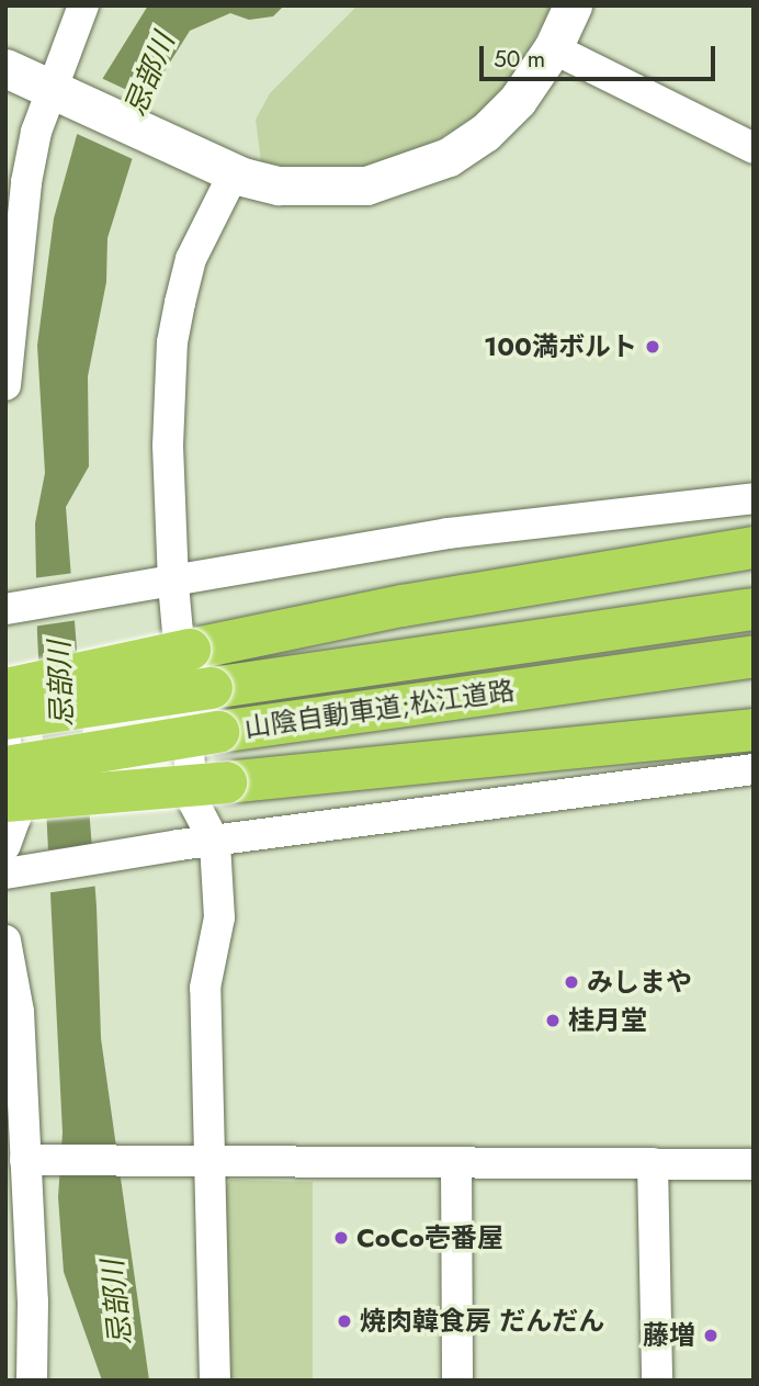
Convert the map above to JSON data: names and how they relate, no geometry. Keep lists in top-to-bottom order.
{
  "streets": {
    "highway": ["山陰自動車道;松江道路"]
  },
  "water": ["忌部川"],
  "places": [
    "100満ボルト",
    "みしまや",
    "桂月堂",
    "CoCo壱番屋",
    "焼肉韓食房 だんだん",
    "藤増"
  ],
  "scale_bar": "50 m"
}
